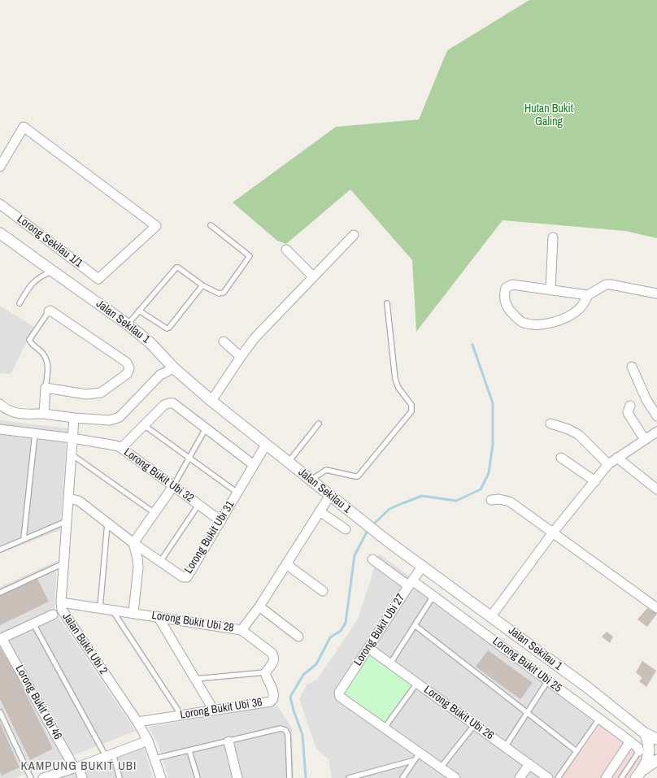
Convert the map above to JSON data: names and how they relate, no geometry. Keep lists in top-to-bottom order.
{
  "streets": {
    "street": [
      "Lorong Sekilau 1/1",
      "Jalan Sekilau 1",
      "Lorong Bukit Ubi 32",
      "Lorong Bukit Ubi 31",
      "Lorong Bukit Ubi 28",
      "Lorong Bukit Ubi 27",
      "Jalan Bukit Ubi 2",
      "Lorong Bukit Ubi 25",
      "Lorong Bukit Ubi 46",
      "Lorong Bukit Ubi 36",
      "Lorong Bukit Ubi 26"
    ]
  },
  "crossings": [
    ["Jalan Sekilau 1", "Lorong Bukit Ubi 31"],
    ["Jalan Sekilau 1", "Lorong Bukit Ubi 28"],
    ["Jalan Sekilau 1", "Lorong Bukit Ubi 27"],
    ["Lorong Bukit Ubi 32", "Lorong Bukit Ubi 31"],
    ["Lorong Bukit Ubi 32", "Jalan Bukit Ubi 2"],
    ["Lorong Bukit Ubi 31", "Jalan Bukit Ubi 2"],
    ["Lorong Bukit Ubi 28", "Jalan Bukit Ubi 2"],
    ["Lorong Bukit Ubi 27", "Lorong Bukit Ubi 25"],
    ["Lorong Bukit Ubi 27", "Lorong Bukit Ubi 26"],
    ["Jalan Bukit Ubi 2", "Lorong Bukit Ubi 36"]
  ],
  "districts": ["KAMPUNG BUKIT UBI"],
  "parks": ["Hutan Bukit Galing"]
}
